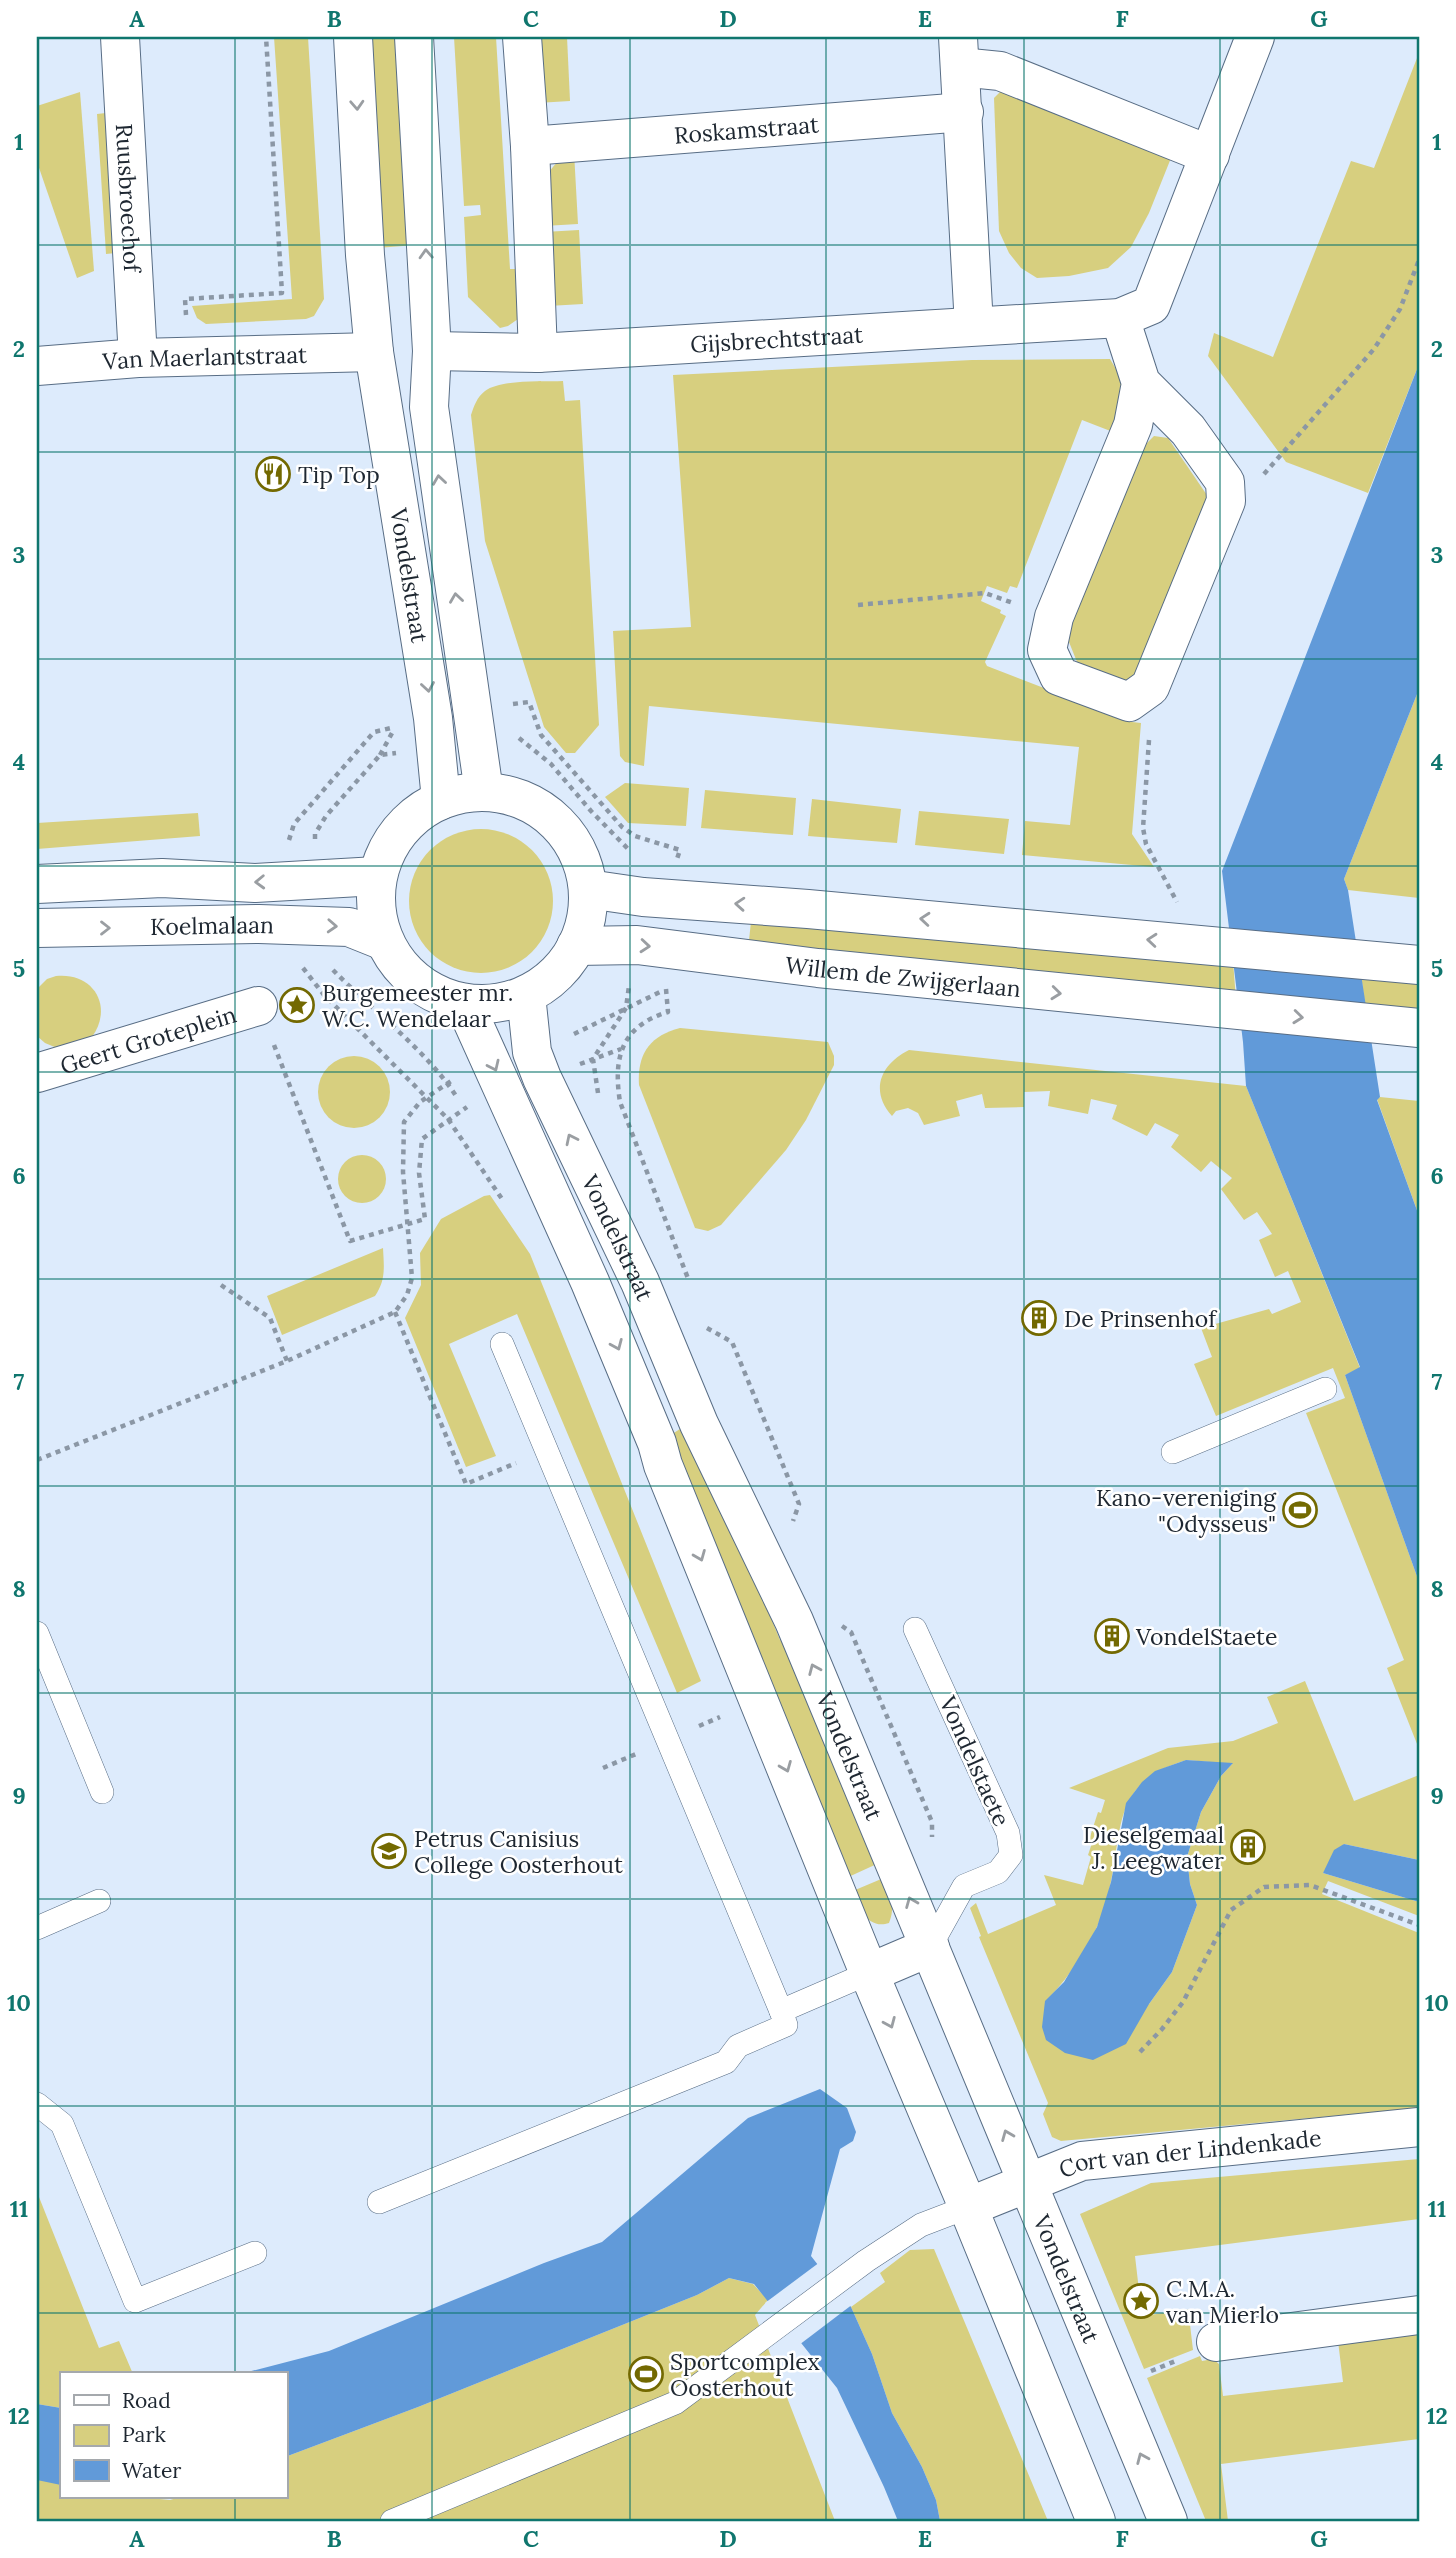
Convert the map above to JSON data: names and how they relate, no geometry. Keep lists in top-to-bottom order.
{
  "streets": {
    "street": [
      "Roskamstraat",
      "Ruusbroechof",
      "Gijsbrechtstraat",
      "Van Maerlantstraat",
      "Vondelstraat",
      "Koelmalaan",
      "Willem de Zwijgerlaan",
      "Geert Groteplein",
      "Cort van der Lindenkade"
    ],
    "lane": ["Vondelstaete"]
  },
  "crossings": [
    ["Ruusbroechof", "Van Maerlantstraat"],
    ["Gijsbrechtstraat", "Vondelstraat"],
    ["Van Maerlantstraat", "Vondelstraat"],
    ["Vondelstraat", "Koelmalaan"],
    ["Vondelstraat", "Willem de Zwijgerlaan"],
    ["Vondelstraat", "Vondelstaete"],
    ["Vondelstraat", "Cort van der Lindenkade"],
    ["Koelmalaan", "Willem de Zwijgerlaan"]
  ],
  "places": {
    "restaurant": ["Tip Top"],
    "place": ["Burgemeester mr. W.C. Wendelaar", "C.M.A. van Mierlo"],
    "building": ["De Prinsenhof", "VondelStaete", "Dieselgemaal J. Leegwater"],
    "sports": ["Kano-vereniging \"Odysseus\"", "Sportcomplex Oosterhout"],
    "school or university": ["Petrus Canisius College Oosterhout"]
  },
  "legend": ["Road", "Park", "Water"],
  "grid": {
    "columns": [
      "A",
      "B",
      "C",
      "D",
      "E",
      "F",
      "G"
    ],
    "rows": [
      "1",
      "2",
      "3",
      "4",
      "5",
      "6",
      "7",
      "8",
      "9",
      "10",
      "11",
      "12"
    ]
  }
}
